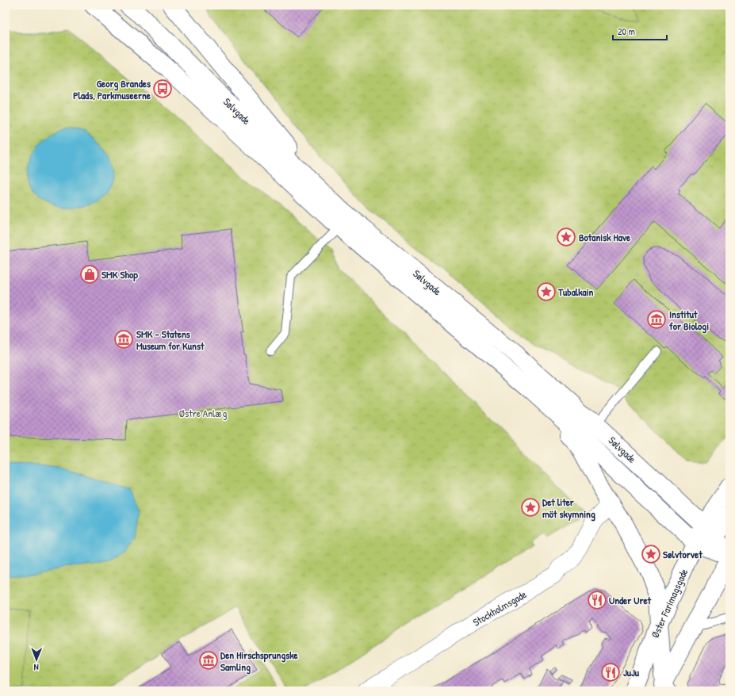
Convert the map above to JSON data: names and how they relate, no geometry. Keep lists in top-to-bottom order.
{
  "streets": {
    "street": ["Sølvgade", "Øster Farimagsgade", "Stockholmsgade"]
  },
  "crossings": [
    ["Sølvgade", "Øster Farimagsgade"],
    ["Sølvgade", "Stockholmsgade"]
  ],
  "parks": ["Østre Anlæg"],
  "places": {
    "bus stop": ["Georg Brandes Plads, Parkmuseerne"],
    "place": [
      "Botanisk Have",
      "Tubalkain",
      "Det liter möt skymning",
      "Sølvtorvet"
    ],
    "shop": ["SMK Shop"],
    "museum": ["Institut for Biologi", "SMK - Statens Museum for Kunst", "Den Hirschsprungske Samling"],
    "restaurant": ["Under Uret", "JuJu"]
  },
  "scale_bar": "20 m",
  "north": "bottom"
}
